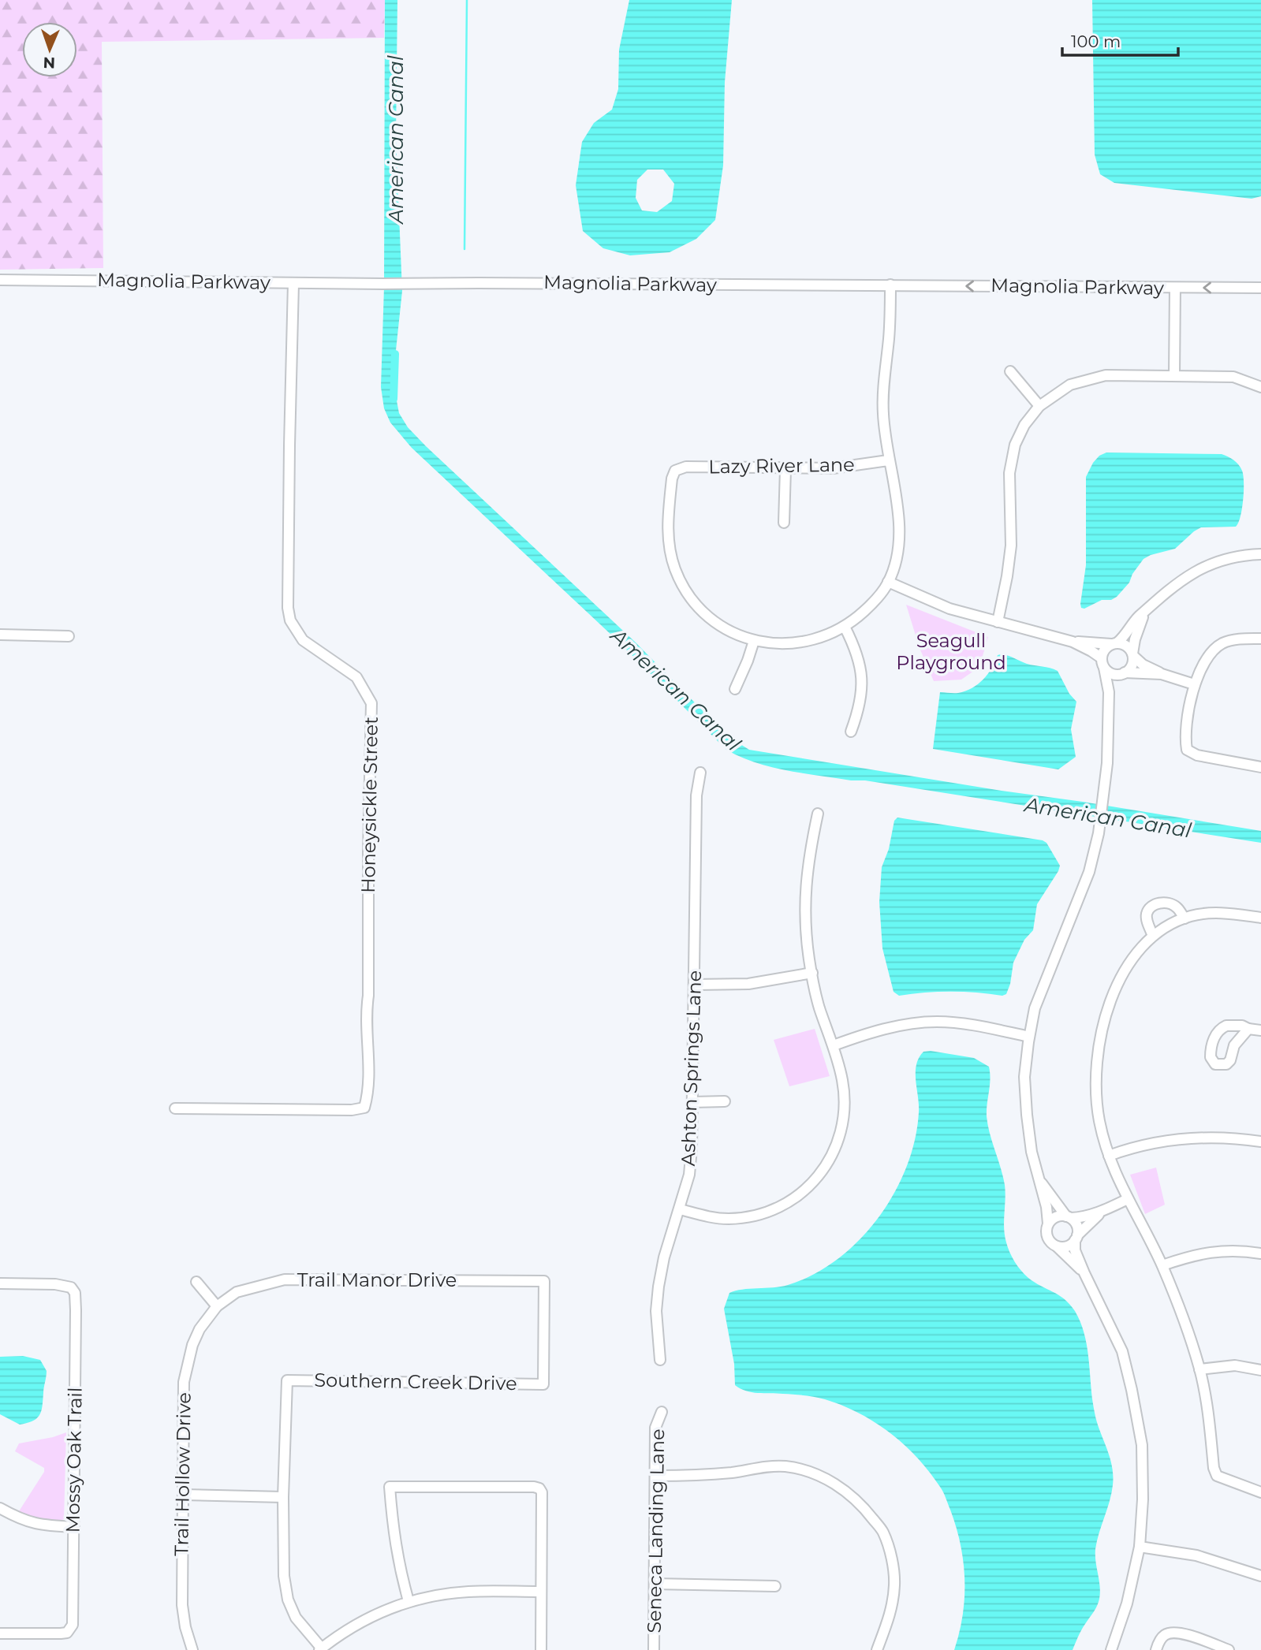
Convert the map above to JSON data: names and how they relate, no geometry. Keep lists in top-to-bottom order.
{
  "streets": {
    "street": [
      "Magnolia Parkway",
      "Lazy River Lane",
      "Honeysickle Street",
      "Ashton Springs Lane",
      "Trail Manor Drive",
      "Southern Creek Drive",
      "Mossy Oak Trail",
      "Trail Hollow Drive",
      "Seneca Landing Lane"
    ]
  },
  "crossings": [
    ["Magnolia Parkway", "Honeysickle Street"],
    ["Trail Manor Drive", "Southern Creek Drive"],
    ["Trail Manor Drive", "Trail Hollow Drive"]
  ],
  "water": ["American Canal"],
  "parks": ["Seagull Playground"],
  "scale_bar": "100 m",
  "north": "bottom"
}
